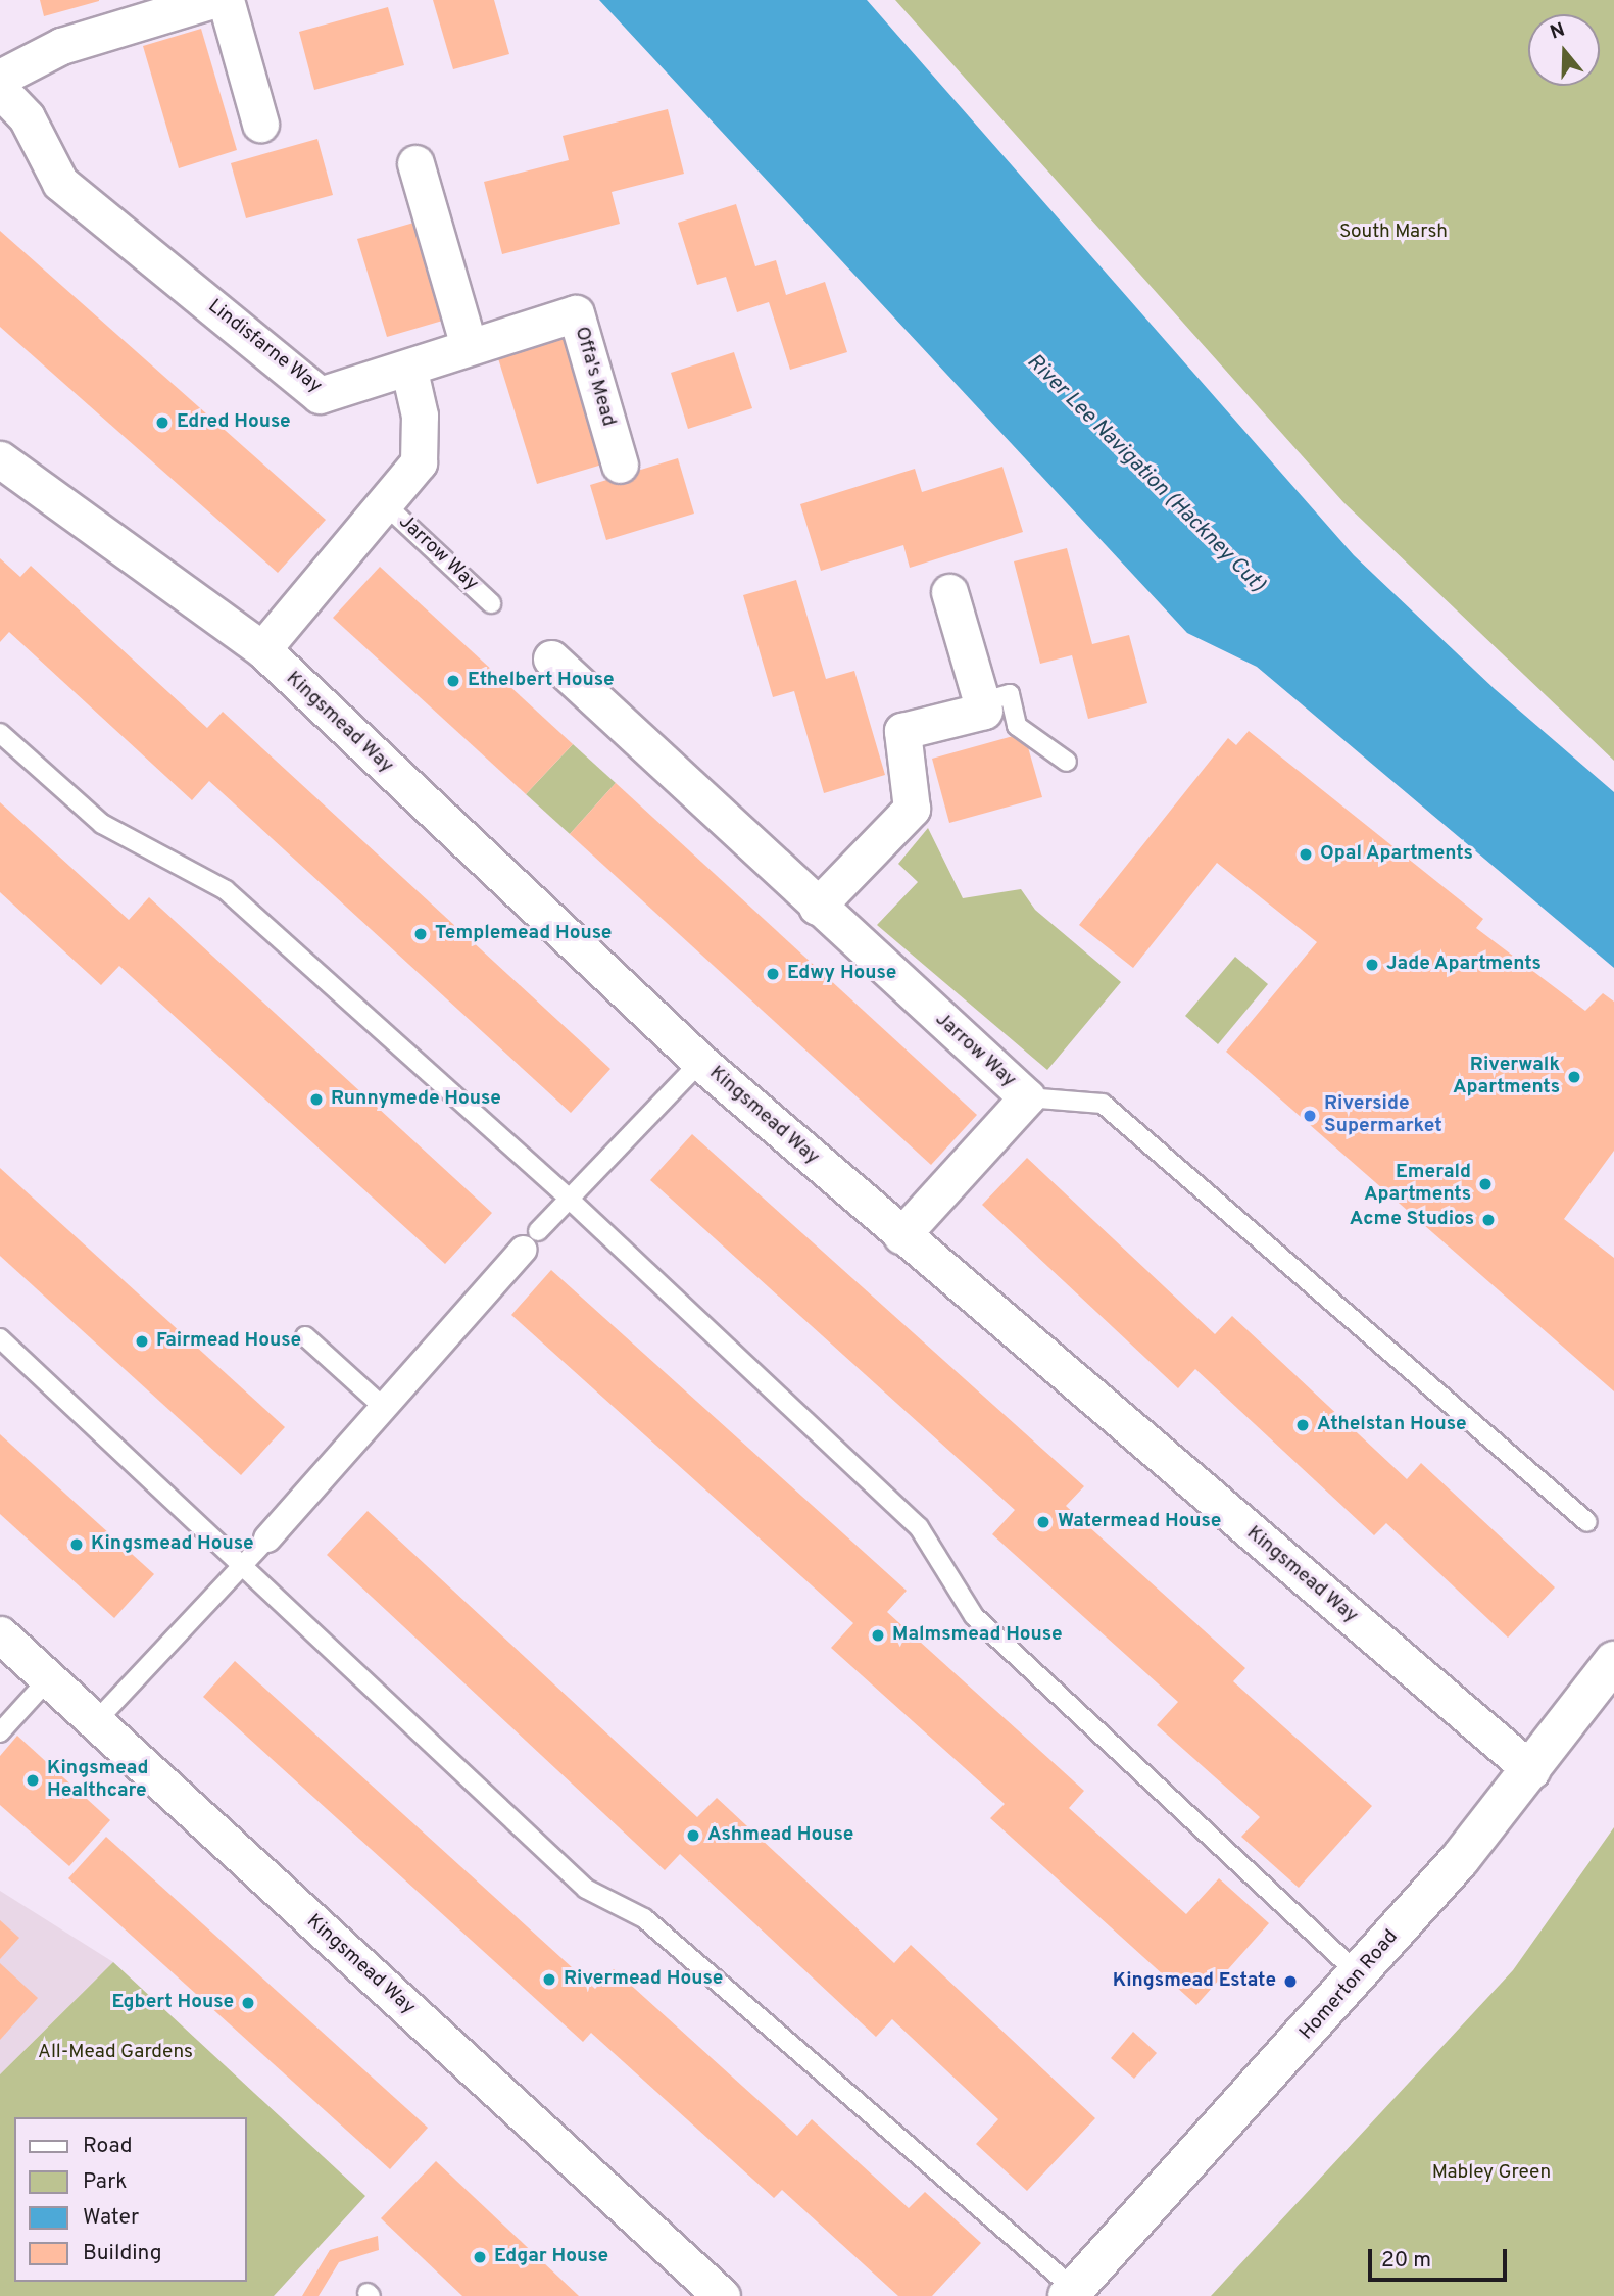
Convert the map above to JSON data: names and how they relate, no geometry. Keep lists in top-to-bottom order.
{
  "streets": {
    "main road": ["Homerton Road"],
    "street": [
      "Lindisfarne Way",
      "Offa's Mead",
      "Jarrow Way",
      "Kingsmead Way"
    ]
  },
  "crossings": [
    ["Lindisfarne Way", "Offa's Mead"],
    ["Jarrow Way", "Kingsmead Way"],
    ["Kingsmead Way", "Homerton Road"]
  ],
  "water": ["River Lee Navigation (Hackney Cut)"],
  "parks": ["South Marsh", "All-Mead Gardens", "Mabley Green"],
  "places": [
    "Edred House",
    "Ethelbert House",
    "Opal Apartments",
    "Templemead House",
    "Jade Apartments",
    "Edwy House",
    "Riverwalk Apartments",
    "Runnymede House",
    "Riverside Supermarket",
    "Emerald Apartments",
    "Acme Studios",
    "Fairmead House",
    "Athelstan House",
    "Watermead House",
    "Kingsmead House",
    "Malmsmead House",
    "Kingsmead Healthcare",
    "Ashmead House",
    "Rivermead House",
    "Kingsmead Estate",
    "Egbert House",
    "Edgar House"
  ],
  "legend": [
    "Road",
    "Park",
    "Water",
    "Building"
  ],
  "scale_bar": "20 m",
  "north": "top"
}
